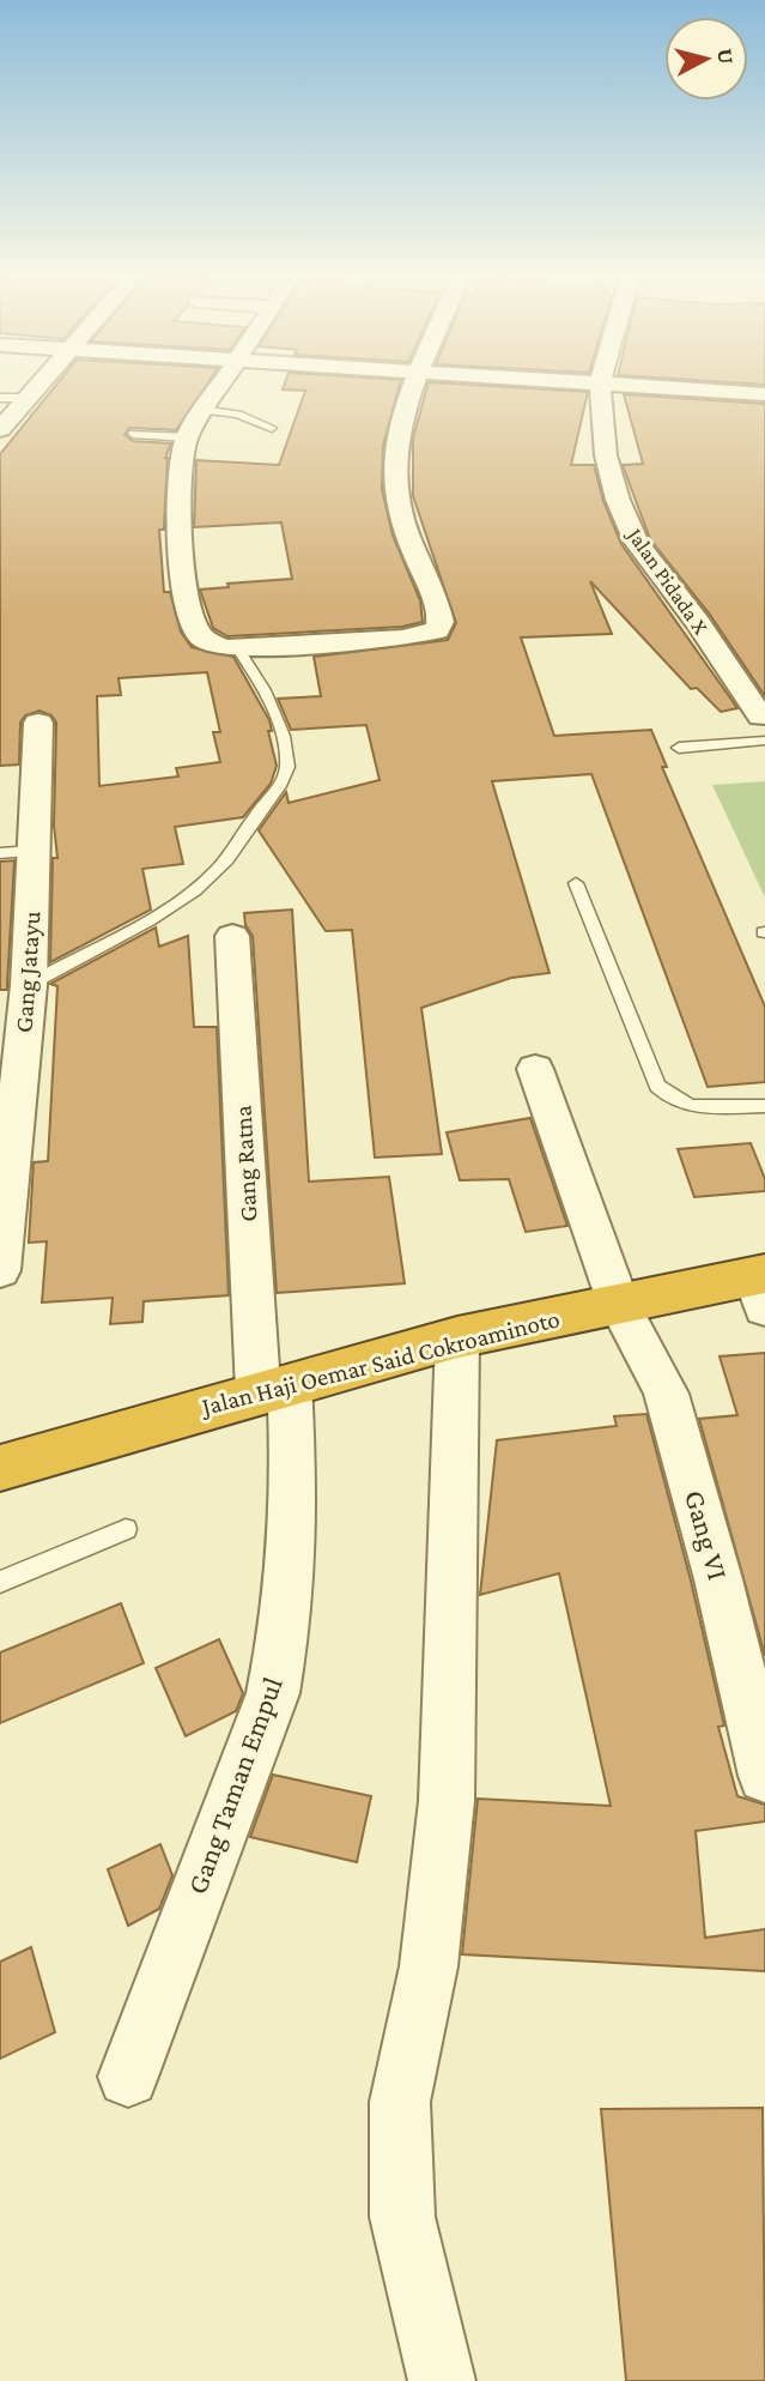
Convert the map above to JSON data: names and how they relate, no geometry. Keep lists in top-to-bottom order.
{
  "streets": {
    "highway": ["Jalan Haji Oemar Said Cokroaminoto"],
    "street": [
      "Jalan Pidada X",
      "Gang Jatayu",
      "Gang Ratna",
      "Gang VI",
      "Gang Taman Empul"
    ]
  },
  "crossings": [
    ["Gang Ratna", "Jalan Haji Oemar Said Cokroaminoto"],
    ["Gang Ratna", "Gang Taman Empul"],
    ["Jalan Haji Oemar Said Cokroaminoto", "Gang VI"],
    ["Jalan Haji Oemar Said Cokroaminoto", "Gang Taman Empul"]
  ],
  "north": "right"
}
